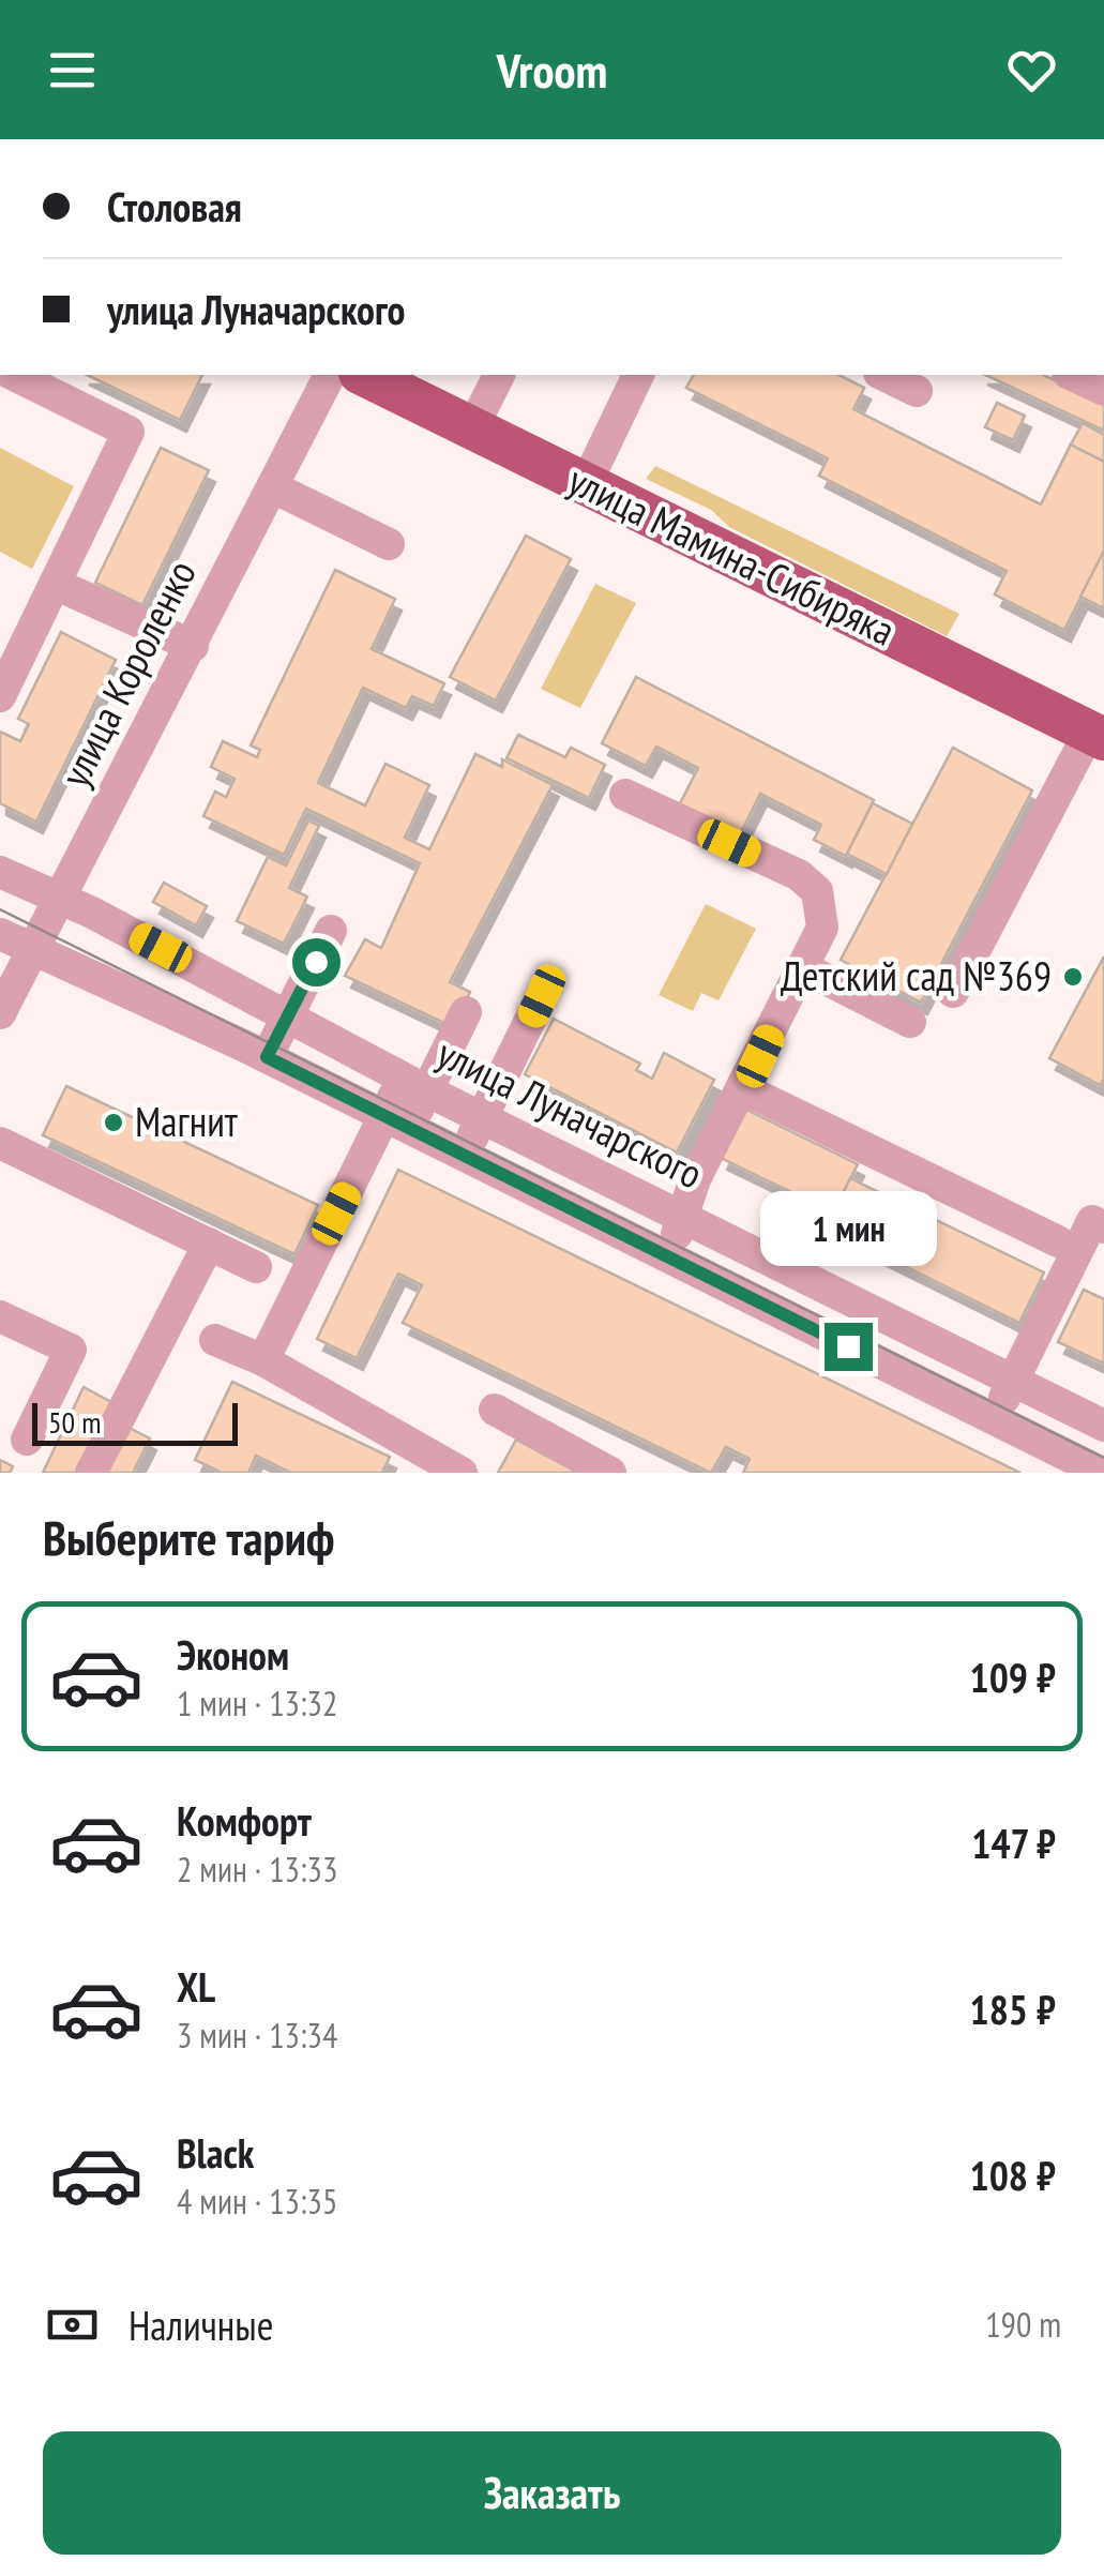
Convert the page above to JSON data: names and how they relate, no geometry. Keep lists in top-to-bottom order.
{
  "streets": {
    "main road": ["улица Мамина-Сибиряка"],
    "street": ["улица Короленко", "улица Луначарского"]
  },
  "crossings": [
    ["улица Короленко", "улица Луначарского"]
  ],
  "places": ["Детский сад №369", "Магнит"],
  "scale_bar": "50 m",
  "page": {
    "header": "Vroom",
    "banner": ["Столовая", "улица Луначарского"],
    "bubble": "1 мин",
    "scale": "50 m",
    "heading": "Выберите тариф",
    "list": [
      {
        "name": "Эконом",
        "note": "1 мин · 13:32",
        "value": "109 ₽"
      },
      {
        "name": "Комфорт",
        "note": "2 мин · 13:33",
        "value": "147 ₽"
      },
      {
        "name": "XL",
        "note": "3 мин · 13:34",
        "value": "185 ₽"
      },
      {
        "name": "Black",
        "note": "4 мин · 13:35",
        "value": "108 ₽"
      }
    ],
    "pay": ["Наличные", "190 m"],
    "buttons": "Заказать"
  }
}
